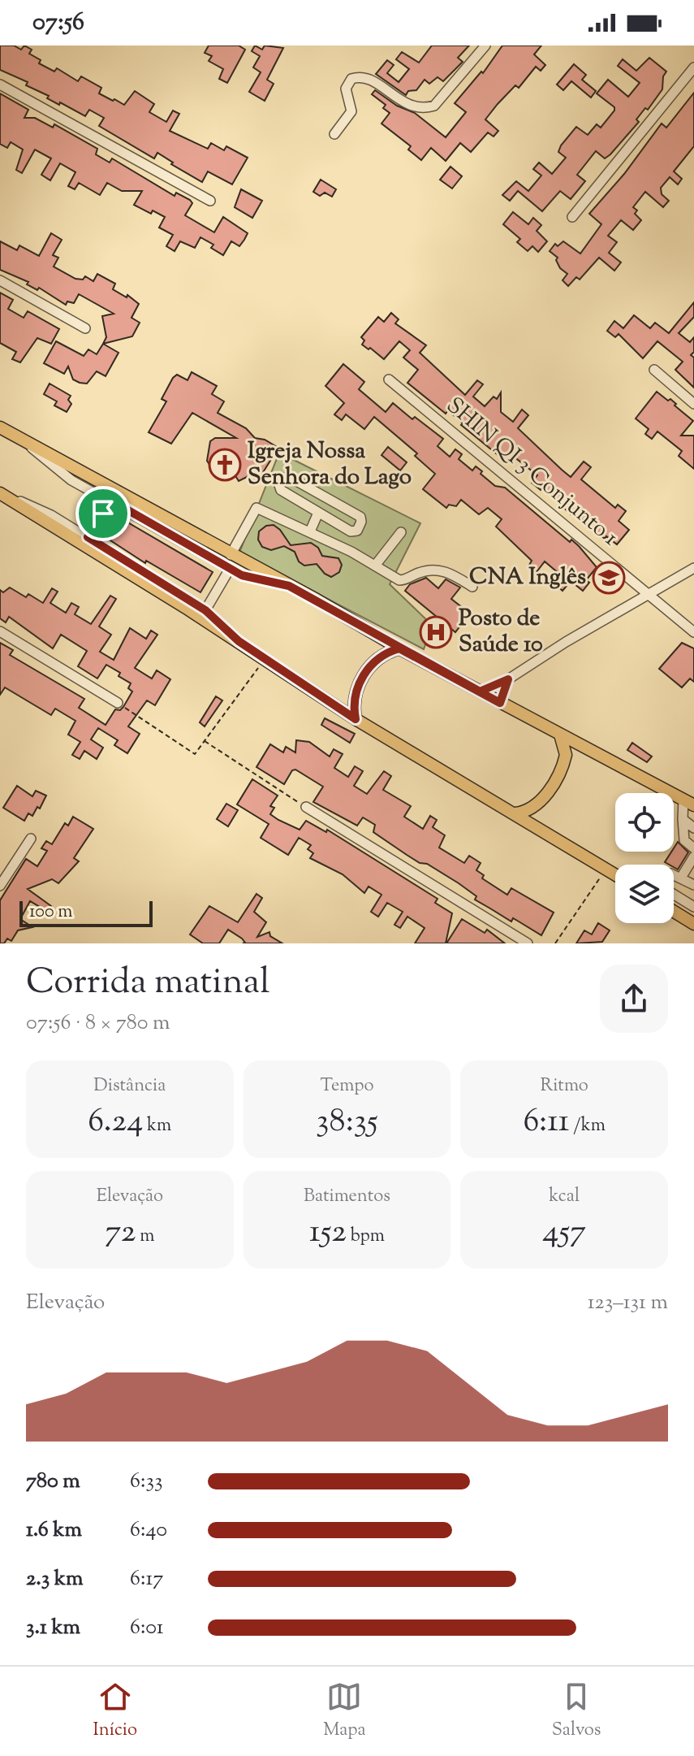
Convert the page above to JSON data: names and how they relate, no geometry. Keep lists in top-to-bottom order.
{
  "streets": {
    "street": ["SHIN QI 3 Conjunto 1"]
  },
  "places": {
    "church": ["Igreja Nossa Senhora do Lago"],
    "school or university": ["CNA Inglês"],
    "hospital": ["Posto de Saúde 10"]
  },
  "scale_bar": "100 m",
  "page": {
    "status": "07:56",
    "scale": "100 m",
    "heading": ["Corrida matinal", "07:56 · 8 × 780 m"],
    "stats": [
      ["Distância", "6.24 km"],
      ["Tempo", "38:35"],
      ["Ritmo", "6:11 /km"],
      ["Elevação", "72 m"],
      ["Batimentos", "152 bpm"],
      ["kcal", "457"]
    ],
    "chart": ["Elevação", "123–131 m"],
    "list": [
      {
        "name": "780 m",
        "note": "6:33"
      },
      {
        "name": "1.6 km",
        "note": "6:40"
      },
      {
        "name": "2.3 km",
        "note": "6:17"
      },
      {
        "name": "3.1 km",
        "note": "6:01"
      }
    ],
    "tabs": ["Início", "Mapa", "Salvos"]
  }
}
